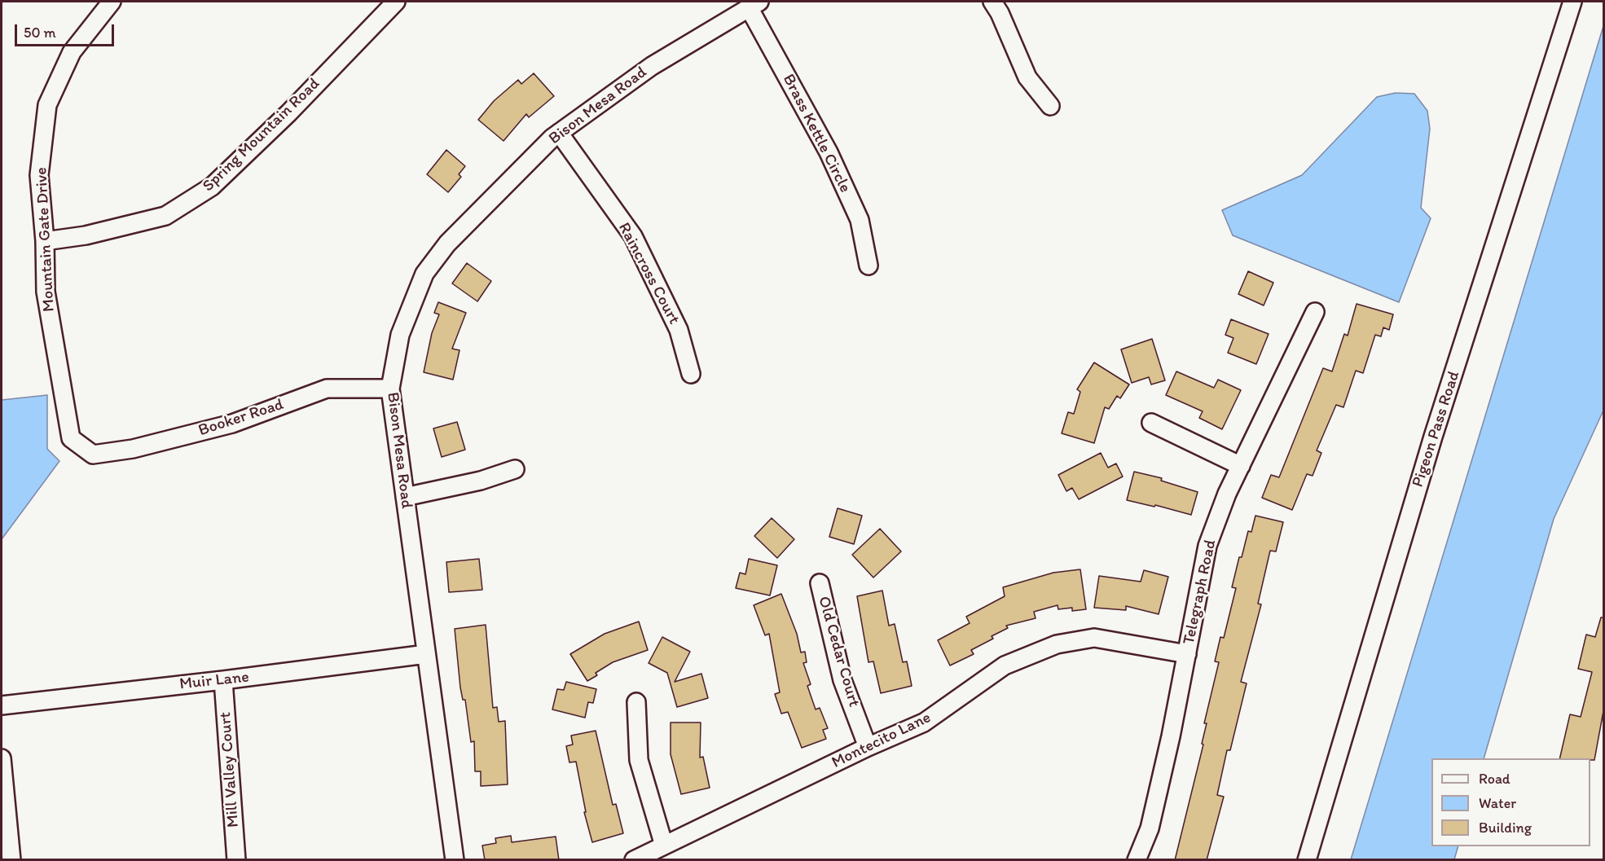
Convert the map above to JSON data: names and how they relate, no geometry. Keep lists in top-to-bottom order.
{
  "streets": {
    "street": [
      "Bison Mesa Road",
      "Brass Kettle Circle",
      "Spring Mountain Road",
      "Mountain Gate Drive",
      "Raincross Court",
      "Booker Road",
      "Pigeon Pass Road",
      "Telegraph Road",
      "Old Cedar Court",
      "Muir Lane",
      "Montecito Lane",
      "Mill Valley Court"
    ]
  },
  "crossings": [
    ["Bison Mesa Road", "Brass Kettle Circle"],
    ["Bison Mesa Road", "Raincross Court"],
    ["Bison Mesa Road", "Booker Road"],
    ["Bison Mesa Road", "Muir Lane"],
    ["Spring Mountain Road", "Mountain Gate Drive"],
    ["Mountain Gate Drive", "Booker Road"],
    ["Telegraph Road", "Montecito Lane"],
    ["Old Cedar Court", "Montecito Lane"],
    ["Muir Lane", "Mill Valley Court"]
  ],
  "legend": ["Road", "Water", "Building"],
  "scale_bar": "50 m"
}
